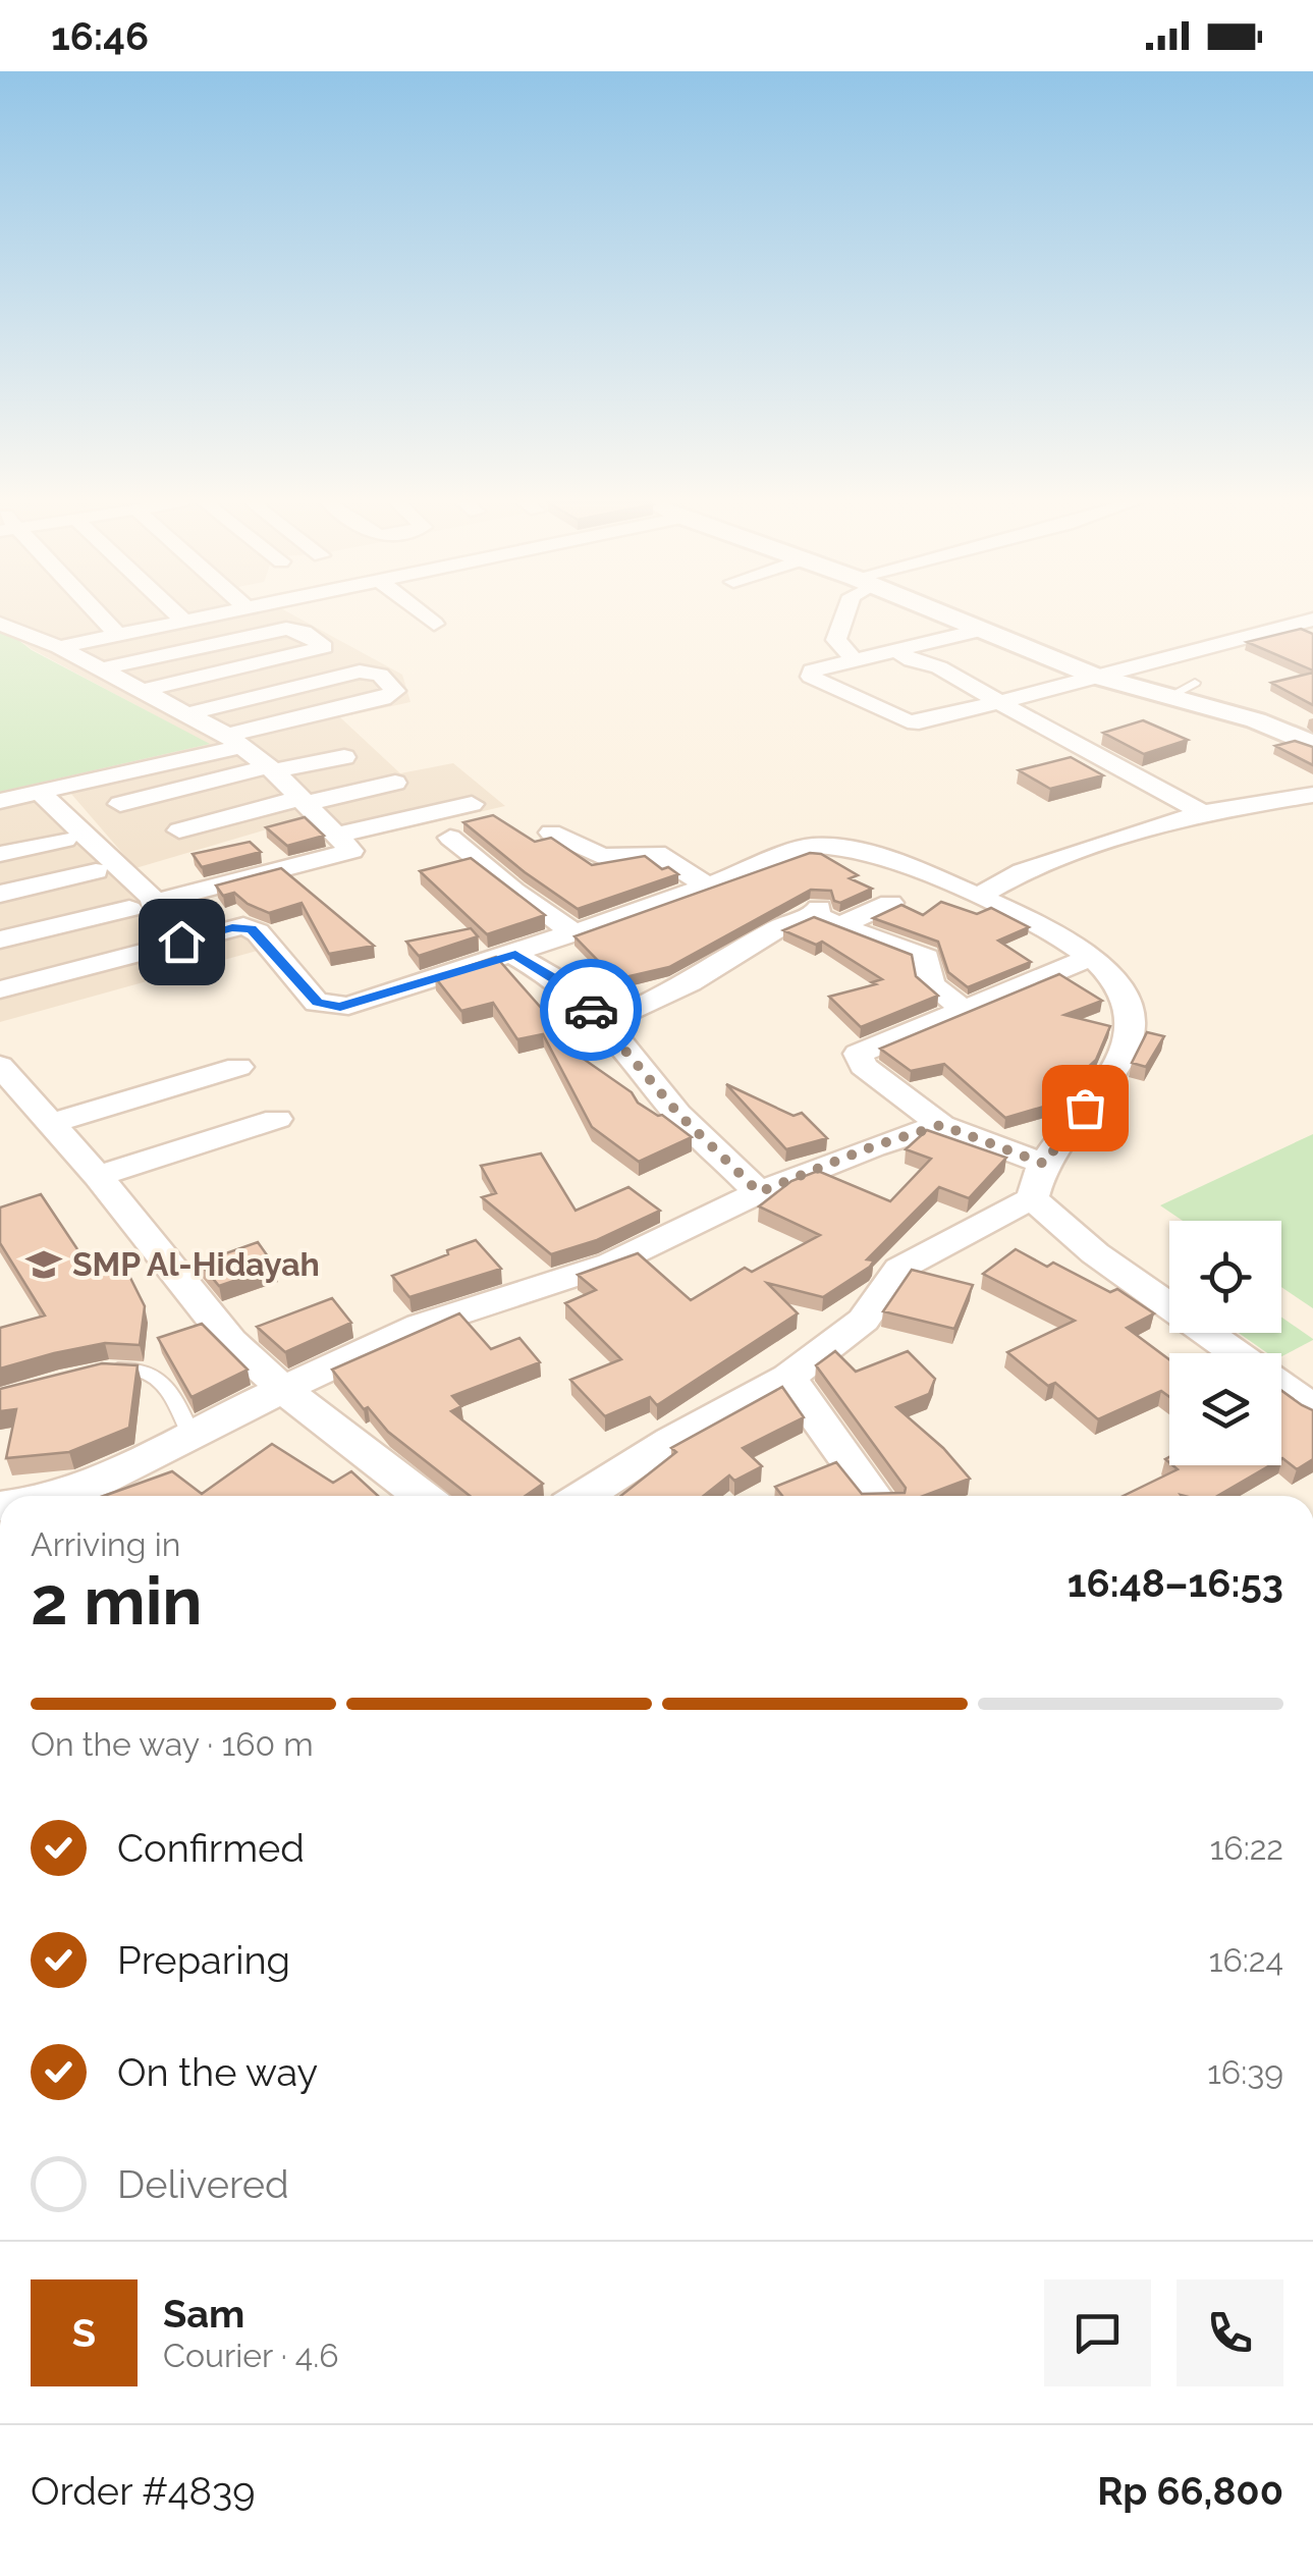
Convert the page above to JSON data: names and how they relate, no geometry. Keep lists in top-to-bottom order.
{
  "places": {
    "school or university": ["SMP Al-Hidayah"]
  },
  "page": {
    "status": "16:46",
    "heading": ["2 min", "Arriving in", "16:48–16:53"],
    "panel": [
      "Sam",
      "Courier · 4.6",
      "Order #4839",
      "Rp 66,800"
    ],
    "bar": "On the way · 160 m",
    "list": [
      ["Confirmed", "16:22"],
      ["Preparing", "16:24"],
      ["On the way", "16:39"],
      "Delivered"
    ],
    "round": "S"
  }
}
